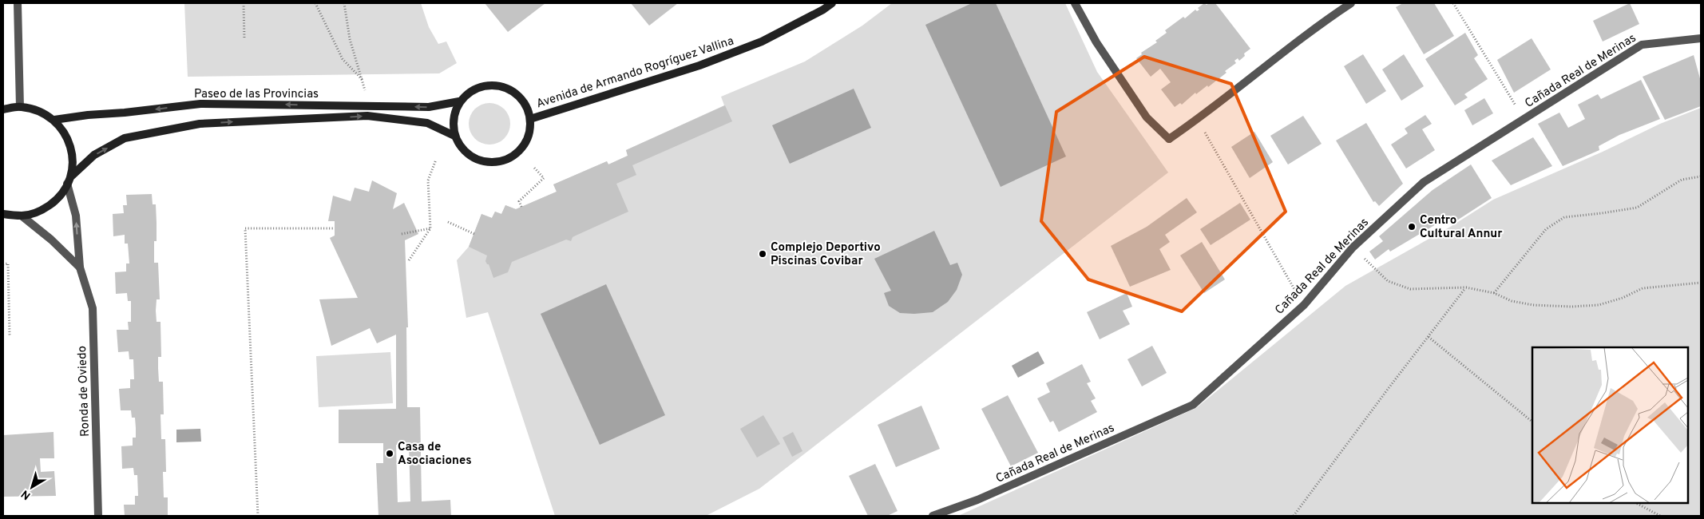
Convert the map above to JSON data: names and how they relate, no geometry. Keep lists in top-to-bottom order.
{
  "streets": {
    "street": [
      "Cañada Real de Merinas",
      "Avenida de Armando Rogríguez Vallina",
      "Paseo de las Provincias",
      "Ronda de Oviedo"
    ]
  },
  "crossings": [
    ["Avenida de Armando Rogríguez Vallina", "Paseo de las Provincias"]
  ],
  "places": ["Centro Cultural Annur", "Complejo Deportivo Piscinas Covibar", "Casa de Asociaciones"],
  "north": "bottom left"
}
